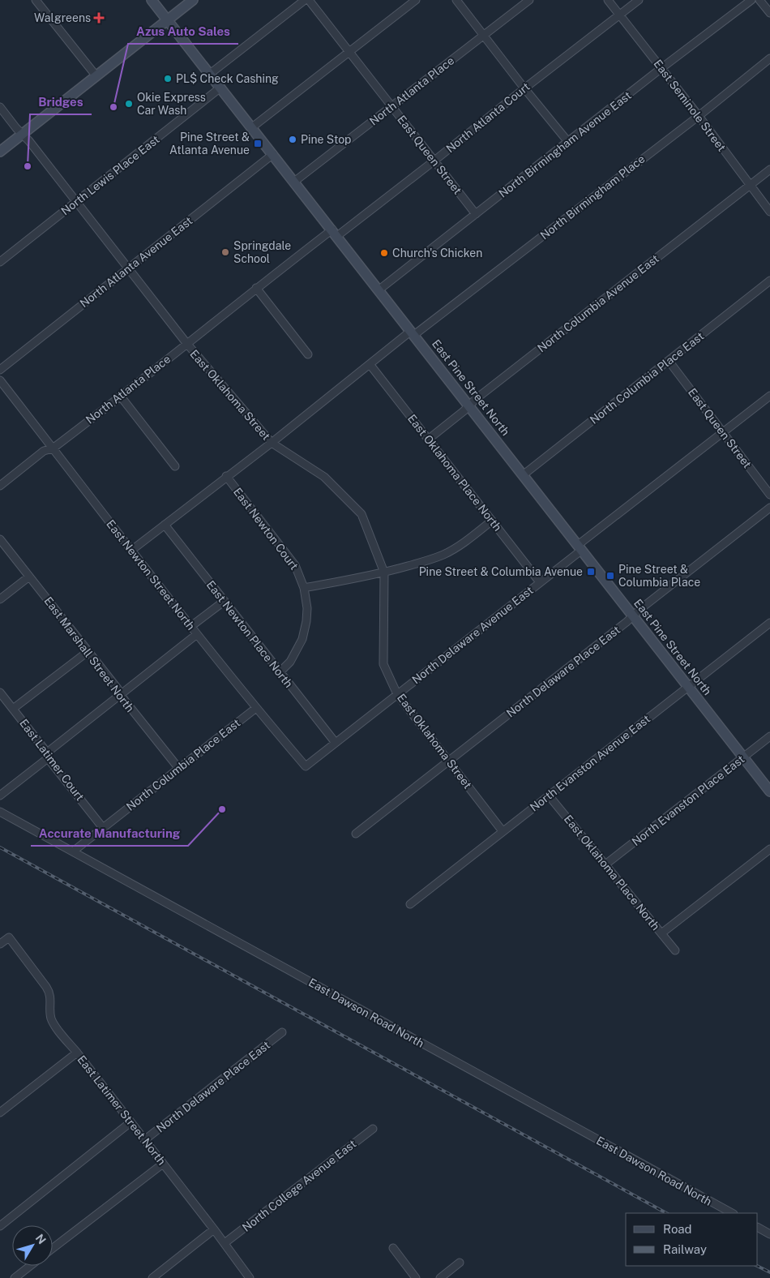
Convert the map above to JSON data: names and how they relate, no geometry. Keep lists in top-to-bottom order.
{
  "streets": {
    "main road": ["East Pine Street North"],
    "street": [
      "North Atlanta Place",
      "East Seminole Street",
      "North Atlanta Court",
      "North Birmingham Avenue East",
      "East Queen Street",
      "North Lewis Place East",
      "North Birmingham Place",
      "North Atlanta Avenue East",
      "North Columbia Avenue East",
      "North Columbia Place East",
      "East Oklahoma Street",
      "East Oklahoma Place North",
      "East Newton Court",
      "East Newton Street North",
      "East Newton Place North",
      "North Delaware Avenue East",
      "East Marshall Street North",
      "North Delaware Place East",
      "East Latimer Court",
      "North Evanston Avenue East",
      "North Evanston Place East",
      "East Dawson Road North",
      "East Latimer Street North",
      "North College Avenue East"
    ]
  },
  "crossings": [
    ["North Atlanta Place", "North Atlanta Court"],
    ["North Atlanta Place", "East Queen Street"],
    ["North Atlanta Place", "East Pine Street North"],
    ["North Atlanta Place", "East Oklahoma Street"],
    ["North Atlanta Place", "East Newton Street North"],
    ["East Seminole Street", "North Atlanta Court"],
    ["East Seminole Street", "North Birmingham Avenue East"],
    ["East Seminole Street", "North Birmingham Place"],
    ["East Seminole Street", "North Columbia Avenue East"],
    ["North Atlanta Court", "East Queen Street"],
    ["North Atlanta Court", "East Pine Street North"],
    ["North Birmingham Avenue East", "East Queen Street"],
    ["North Birmingham Avenue East", "East Pine Street North"],
    ["East Queen Street", "North Columbia Place East"],
    ["East Queen Street", "North Delaware Avenue East"],
    ["North Lewis Place East", "East Pine Street North"],
    ["North Lewis Place East", "East Oklahoma Street"],
    ["North Birmingham Place", "East Pine Street North"],
    ["North Birmingham Place", "East Oklahoma Street"],
    ["North Birmingham Place", "East Oklahoma Place North"],
    ["North Birmingham Place", "East Newton Court"],
    ["North Birmingham Place", "East Newton Street North"],
    ["North Birmingham Place", "East Newton Place North"],
    ["North Atlanta Avenue East", "East Pine Street North"],
    ["North Atlanta Avenue East", "East Oklahoma Street"],
    ["North Columbia Avenue East", "East Pine Street North"],
    ["North Columbia Avenue East", "East Oklahoma Place North"],
    ["North Columbia Place East", "East Pine Street North"],
    ["North Columbia Place East", "East Newton Street North"],
    ["North Columbia Place East", "East Marshall Street North"],
    ["North Columbia Place East", "East Latimer Court"],
    ["North Columbia Place East", "East Dawson Road North"],
    ["East Pine Street North", "North Delaware Avenue East"],
    ["East Pine Street North", "North Delaware Place East"],
    ["East Pine Street North", "North Evanston Avenue East"],
    ["East Pine Street North", "North Evanston Place East"],
    ["East Oklahoma Street", "North Delaware Avenue East"],
    ["East Oklahoma Street", "North Delaware Place East"],
    ["East Oklahoma Street", "North Evanston Avenue East"],
    ["East Oklahoma Place North", "North Delaware Avenue East"],
    ["East Oklahoma Place North", "North Evanston Avenue East"],
    ["East Oklahoma Place North", "North Evanston Place East"],
    ["East Newton Court", "East Newton Place North"],
    ["East Newton Street North", "North Delaware Avenue East"],
    ["East Newton Place North", "North Delaware Avenue East"],
    ["North Delaware Place East", "East Latimer Street North"],
    ["East Latimer Street North", "North College Avenue East"]
  ],
  "places": {
    "health": ["Walgreens"],
    "other": [
      "PL$ Check Cashing",
      "Okie Express Car Wash",
      "Azus Auto Sales",
      "Pine Stop",
      "Bridges",
      "Springdale School",
      "Church's Chicken",
      "Accurate Manufacturing"
    ],
    "transit": ["Pine Street & Atlanta Avenue", "Pine Street & Columbia Avenue", "Pine Street & Columbia Place"]
  },
  "legend": ["Road", "Railway"],
  "north": "top right"
}
